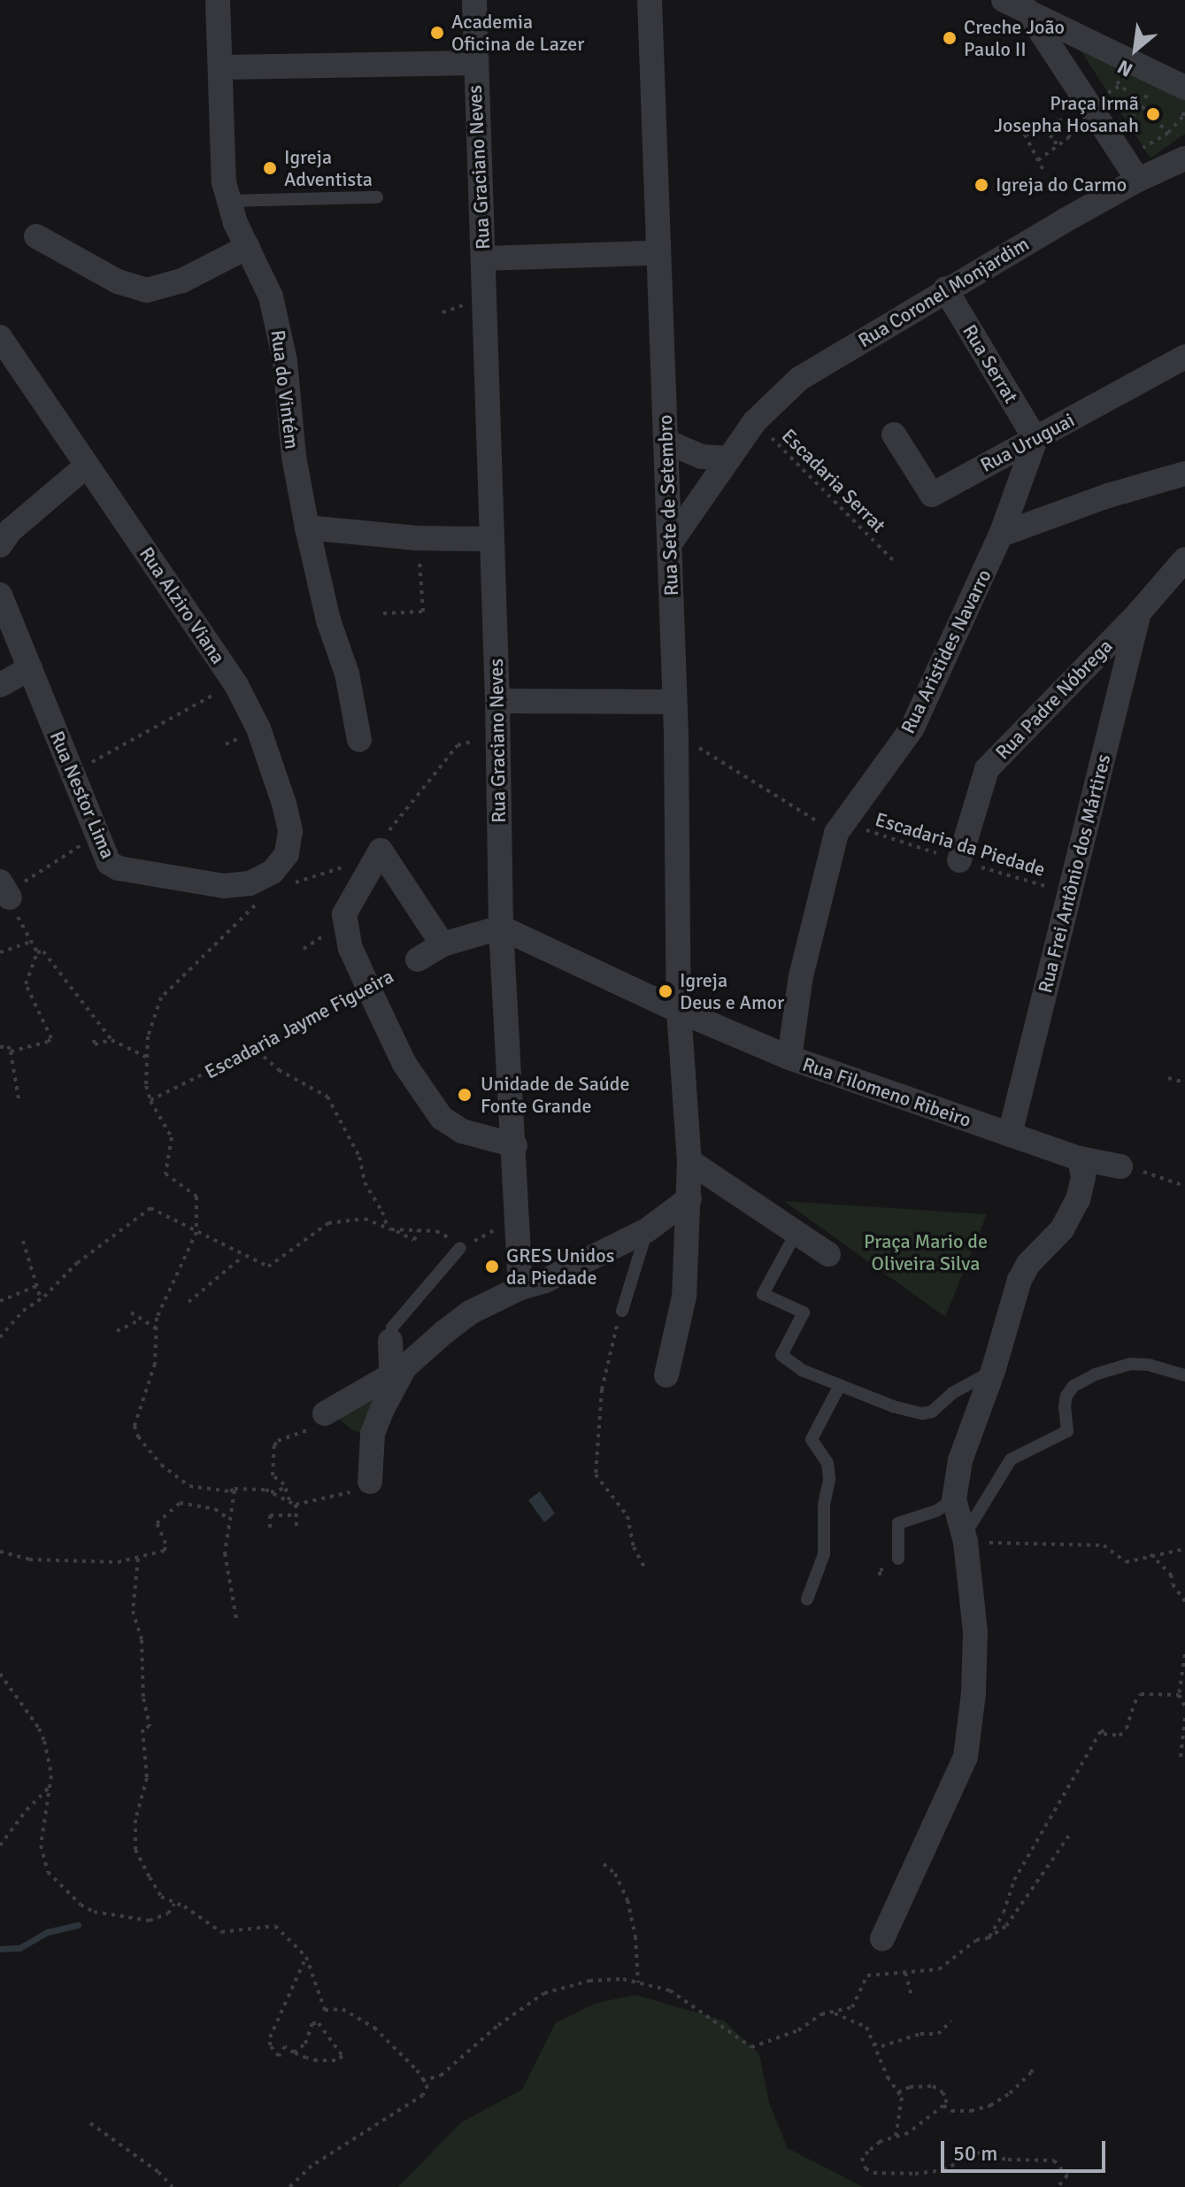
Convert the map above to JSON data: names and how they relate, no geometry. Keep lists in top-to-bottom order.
{
  "streets": {
    "street": [
      "Rua Graciano Neves",
      "Rua Coronel Monjardim",
      "Rua Serrat",
      "Rua do Vintém",
      "Rua Uruguai",
      "Rua Sete de Setembro",
      "Rua Alziro Viana",
      "Rua Aristides Navarro",
      "Rua Padre Nóbrega",
      "Rua Nestor Lima",
      "Rua Frei Antônio dos Mártires",
      "Rua Filomeno Ribeiro"
    ],
    "path": ["Escadaria Serrat", "Escadaria da Piedade", "Escadaria Jayme Figueira"]
  },
  "crossings": [
    ["Rua Graciano Neves", "Rua Filomeno Ribeiro"],
    ["Rua Coronel Monjardim", "Rua Serrat"],
    ["Rua Coronel Monjardim", "Escadaria Serrat"],
    ["Rua Coronel Monjardim", "Rua Sete de Setembro"],
    ["Rua Serrat", "Rua Uruguai"],
    ["Rua Serrat", "Rua Aristides Navarro"],
    ["Rua Uruguai", "Rua Aristides Navarro"],
    ["Rua Sete de Setembro", "Escadaria da Piedade"],
    ["Rua Sete de Setembro", "Rua Filomeno Ribeiro"],
    ["Rua Alziro Viana", "Rua Nestor Lima"],
    ["Rua Aristides Navarro", "Escadaria da Piedade"],
    ["Rua Aristides Navarro", "Rua Filomeno Ribeiro"],
    ["Rua Padre Nóbrega", "Escadaria da Piedade"],
    ["Rua Padre Nóbrega", "Rua Frei Antônio dos Mártires"],
    ["Escadaria da Piedade", "Rua Frei Antônio dos Mártires"],
    ["Rua Frei Antônio dos Mártires", "Rua Filomeno Ribeiro"]
  ],
  "parks": ["Praça Mario de Oliveira Silva"],
  "places": [
    "Academia Oficina de Lazer",
    "Creche João Paulo II",
    "Praça Irmã Josepha Hosanah",
    "Igreja Adventista",
    "Igreja do Carmo",
    "Igreja Deus e Amor",
    "Unidade de Saúde Fonte Grande",
    "GRES Unidos da Piedade"
  ],
  "scale_bar": "50 m",
  "north": "bottom left"
}
